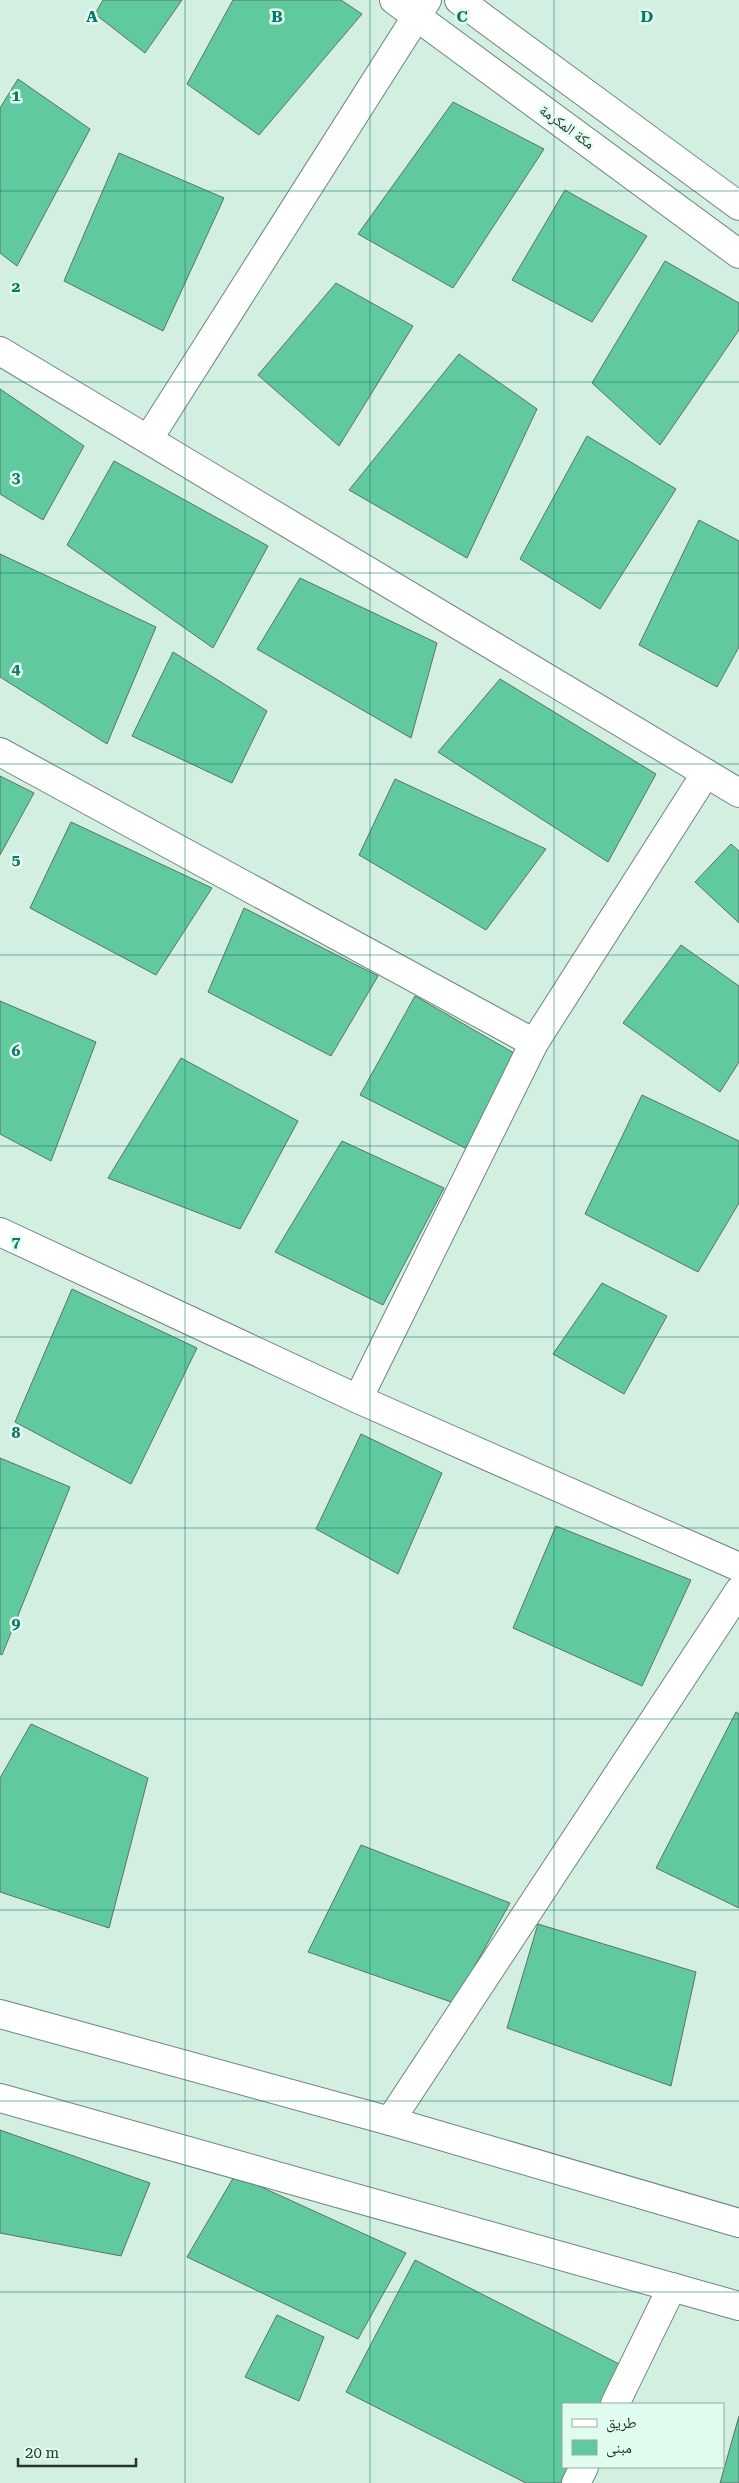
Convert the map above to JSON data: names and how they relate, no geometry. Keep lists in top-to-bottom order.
{
  "streets": {
    "street": ["مكة المكرمة"]
  },
  "legend": ["طريق", "مبنى"],
  "scale_bar": "20 m",
  "grid": {
    "columns": [
      "A",
      "B",
      "C",
      "D"
    ],
    "rows": [
      "1",
      "2",
      "3",
      "4",
      "5",
      "6",
      "7",
      "8",
      "9"
    ]
  }
}
